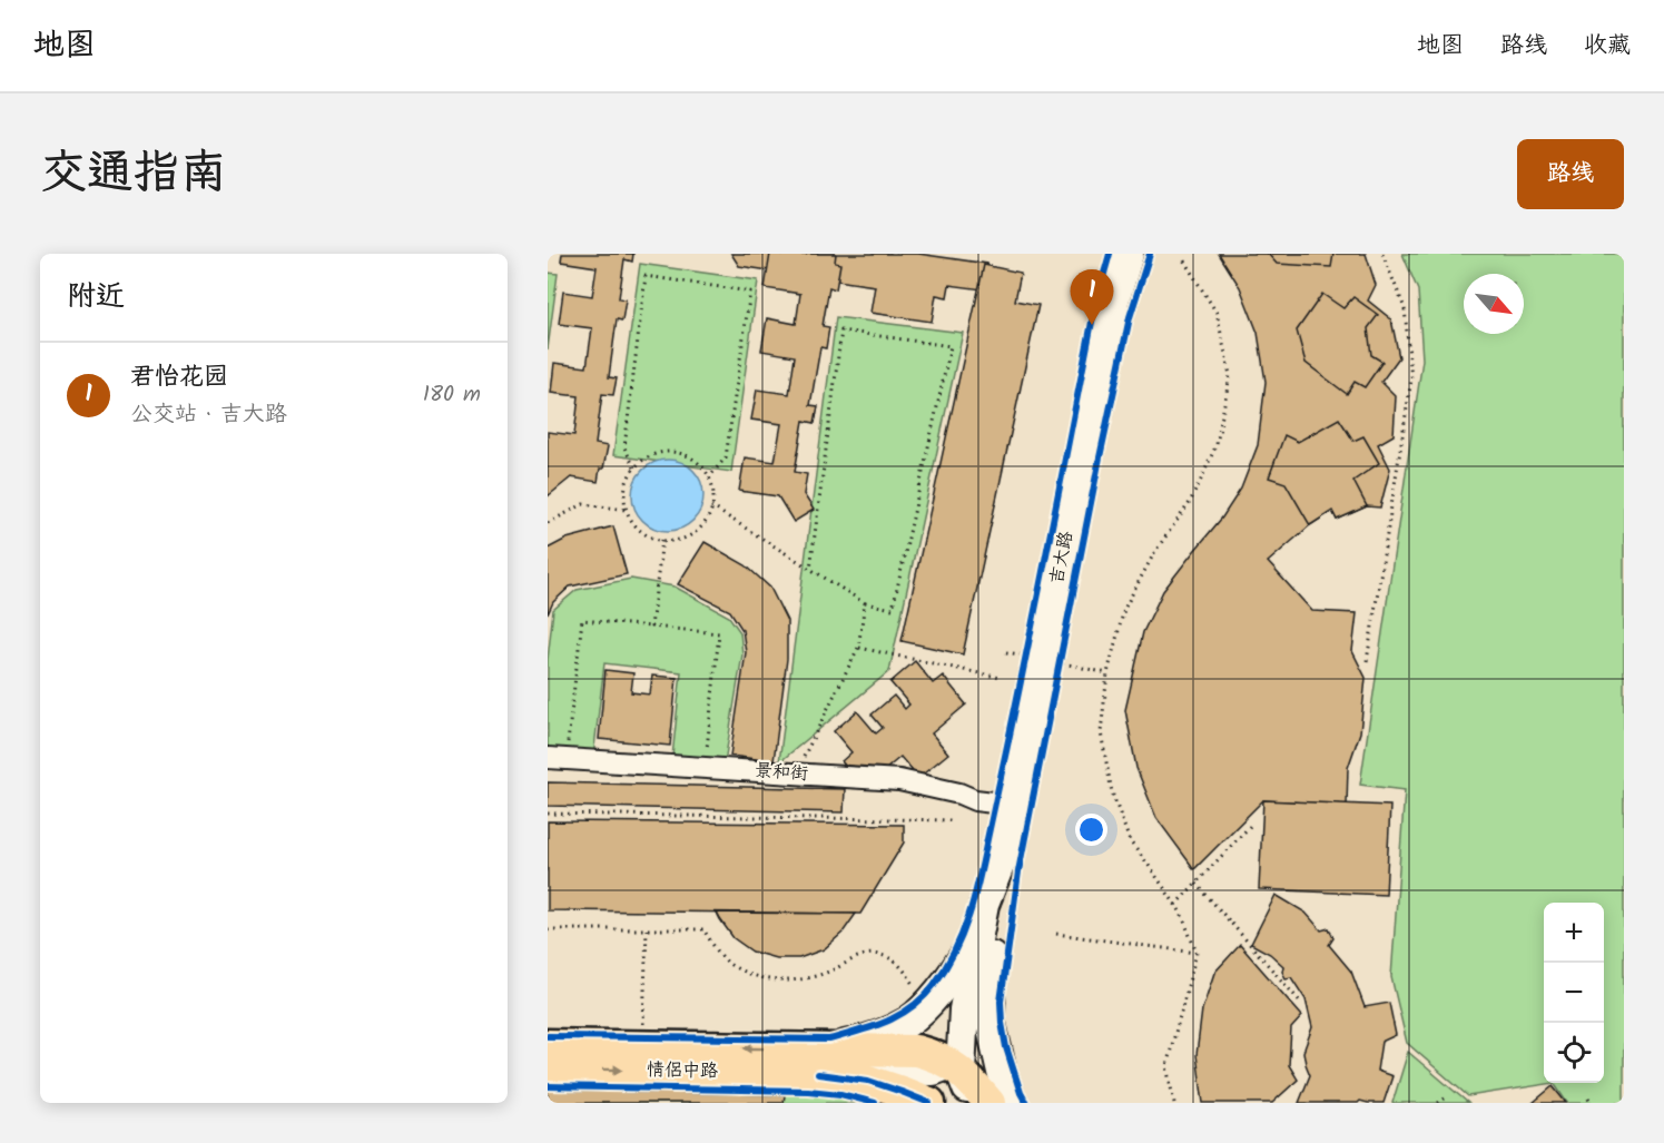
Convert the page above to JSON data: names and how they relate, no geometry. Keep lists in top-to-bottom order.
{
  "streets": {
    "highway": ["情侣中路"],
    "main road": ["吉大路"],
    "street": ["景和街"]
  },
  "crossings": [
    ["吉大路", "景和街"]
  ],
  "north": "bottom right",
  "page": {
    "header": "地图",
    "nav": ["地图", "路线", "收藏"],
    "title": "交通指南",
    "buttons": "路线",
    "heading": "附近",
    "pins": "1",
    "list": [
      {
        "mark": "1",
        "name": "君怡花园",
        "note": "公交站 · 吉大路",
        "value": "180 m"
      }
    ],
    "map_buttons": ["+", "−"]
  }
}
